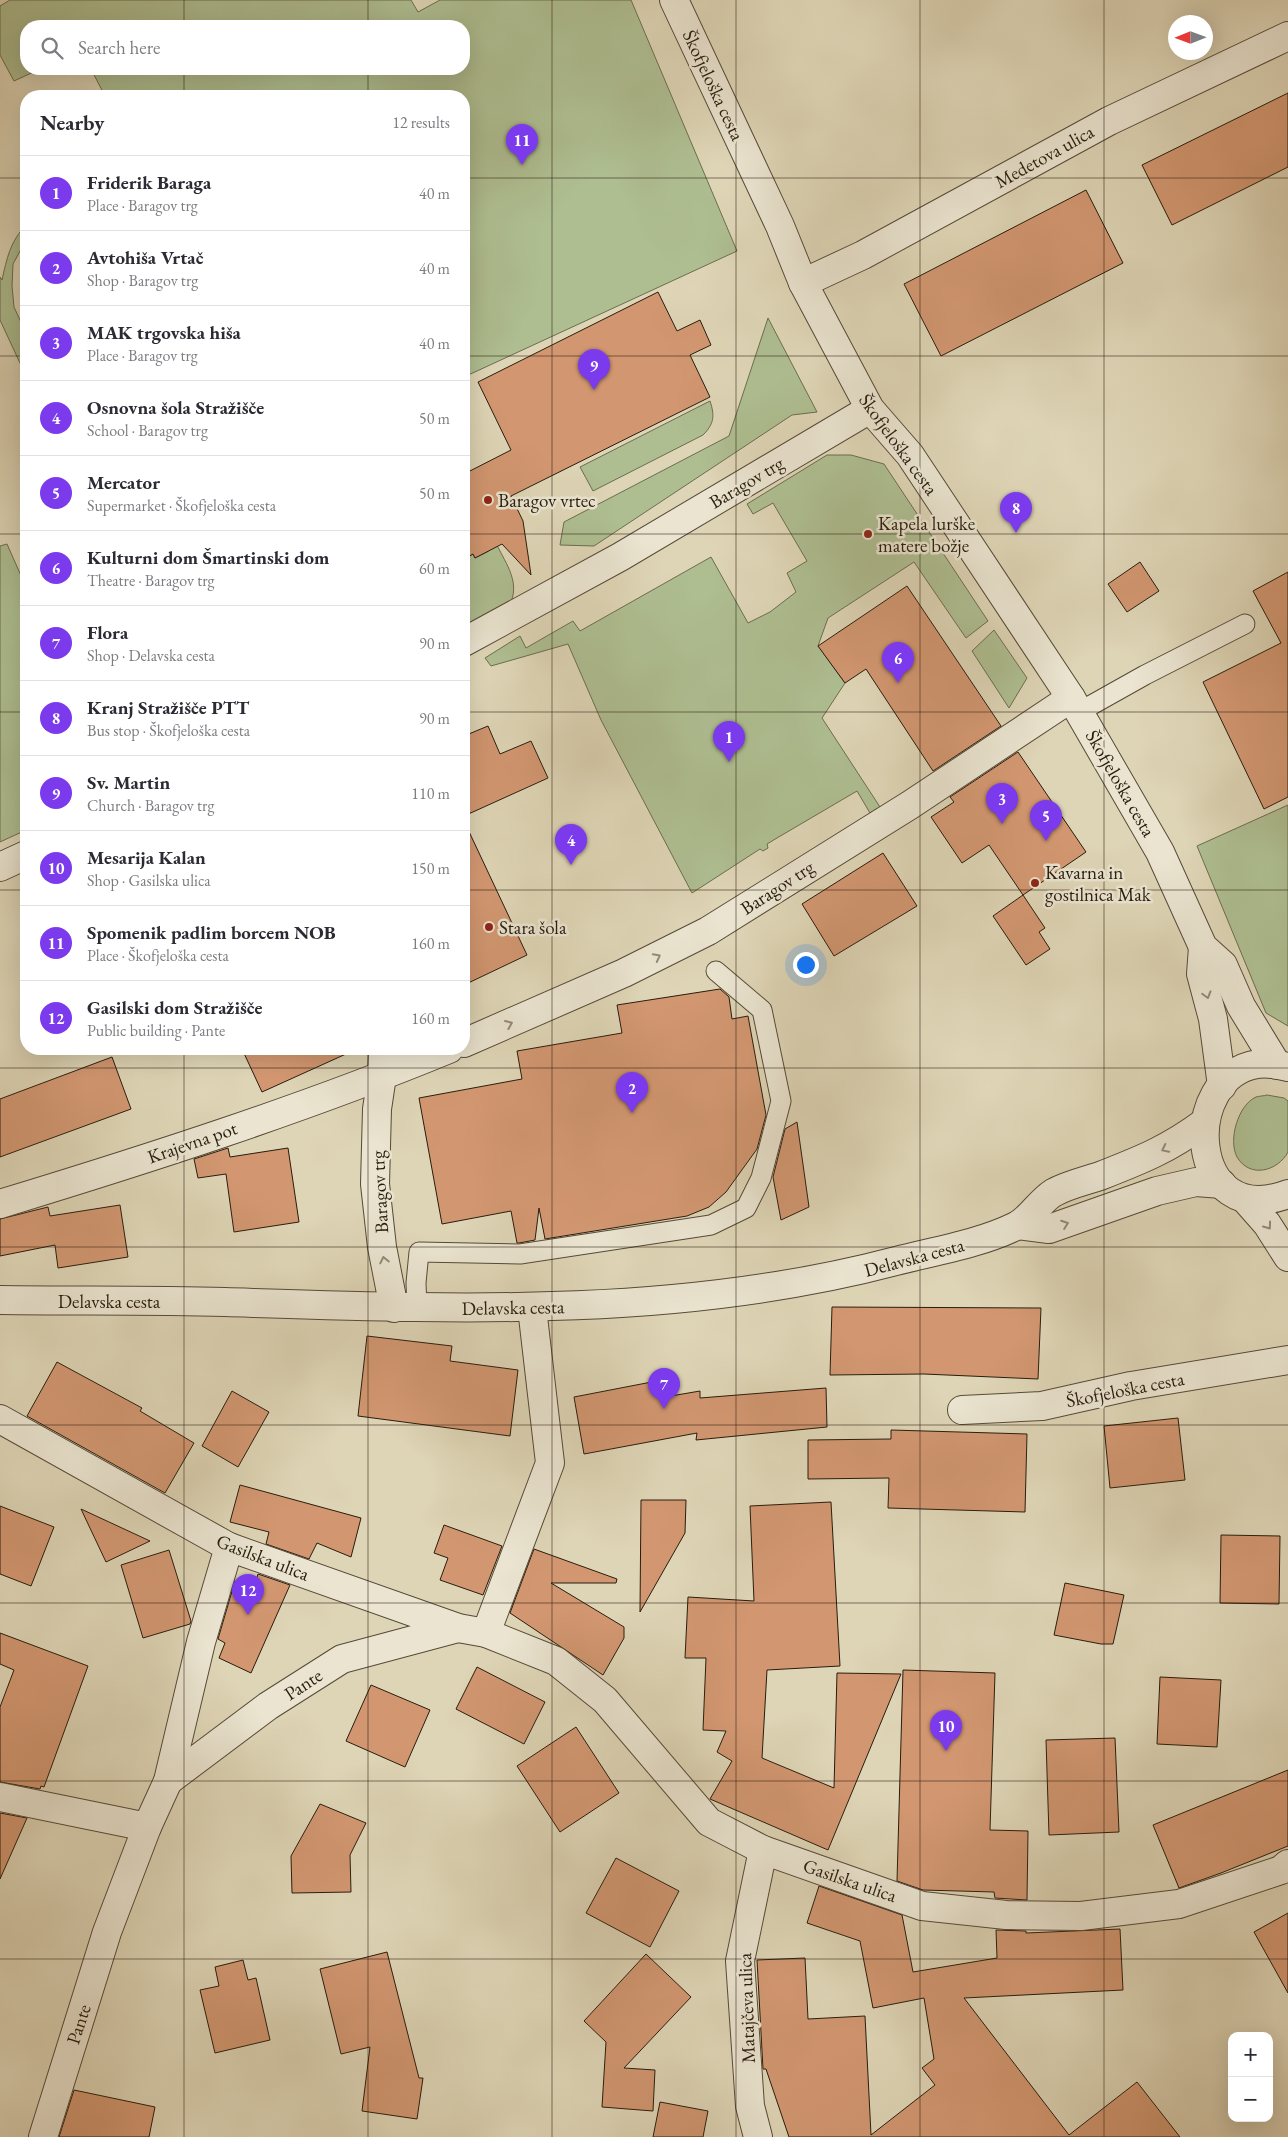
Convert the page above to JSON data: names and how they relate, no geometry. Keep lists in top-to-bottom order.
{
  "streets": {
    "street": [
      "Škofjeloška cesta",
      "Medetova ulica",
      "Baragov trg",
      "Krajevna pot",
      "Delavska cesta",
      "Gasilska ulica",
      "Pante",
      "Matajčeva ulica"
    ]
  },
  "crossings": [
    ["Škofjeloška cesta", "Medetova ulica"],
    ["Škofjeloška cesta", "Baragov trg"],
    ["Baragov trg", "Krajevna pot"],
    ["Baragov trg", "Delavska cesta"],
    ["Gasilska ulica", "Pante"],
    ["Gasilska ulica", "Matajčeva ulica"]
  ],
  "one_way": ["Baragov trg"],
  "places": [
    "Baragov vrtec",
    "Kapela lurške matere božje",
    "Kavarna in gostilnica Mak",
    "Stara šola"
  ],
  "north": "left",
  "page": {
    "search": "Search here",
    "heading": ["Nearby", "12 results"],
    "pins": [
      "11",
      "9",
      "8",
      "6",
      "1",
      "3",
      "5",
      "4",
      "2",
      "7",
      "12",
      "10"
    ],
    "list": [
      {
        "mark": "1",
        "name": "Friderik Baraga",
        "note": "Place · Baragov trg",
        "value": "40 m"
      },
      {
        "mark": "2",
        "name": "Avtohiša Vrtač",
        "note": "Shop · Baragov trg",
        "value": "40 m"
      },
      {
        "mark": "3",
        "name": "MAK trgovska hiša",
        "note": "Place · Baragov trg",
        "value": "40 m"
      },
      {
        "mark": "4",
        "name": "Osnovna šola Stražišče",
        "note": "School · Baragov trg",
        "value": "50 m"
      },
      {
        "mark": "5",
        "name": "Mercator",
        "note": "Supermarket · Škofjeloška cesta",
        "value": "50 m"
      },
      {
        "mark": "6",
        "name": "Kulturni dom Šmartinski dom",
        "note": "Theatre · Baragov trg",
        "value": "60 m"
      },
      {
        "mark": "7",
        "name": "Flora",
        "note": "Shop · Delavska cesta",
        "value": "90 m"
      },
      {
        "mark": "8",
        "name": "Kranj Stražišče PTT",
        "note": "Bus stop · Škofjeloška cesta",
        "value": "90 m"
      },
      {
        "mark": "9",
        "name": "Sv. Martin",
        "note": "Church · Baragov trg",
        "value": "110 m"
      },
      {
        "mark": "10",
        "name": "Mesarija Kalan",
        "note": "Shop · Gasilska ulica",
        "value": "150 m"
      },
      {
        "mark": "11",
        "name": "Spomenik padlim borcem NOB",
        "note": "Place · Škofjeloška cesta",
        "value": "160 m"
      },
      {
        "mark": "12",
        "name": "Gasilski dom Stražišče",
        "note": "Public building · Pante",
        "value": "160 m"
      }
    ],
    "map_buttons": ["+", "−"]
  }
}
